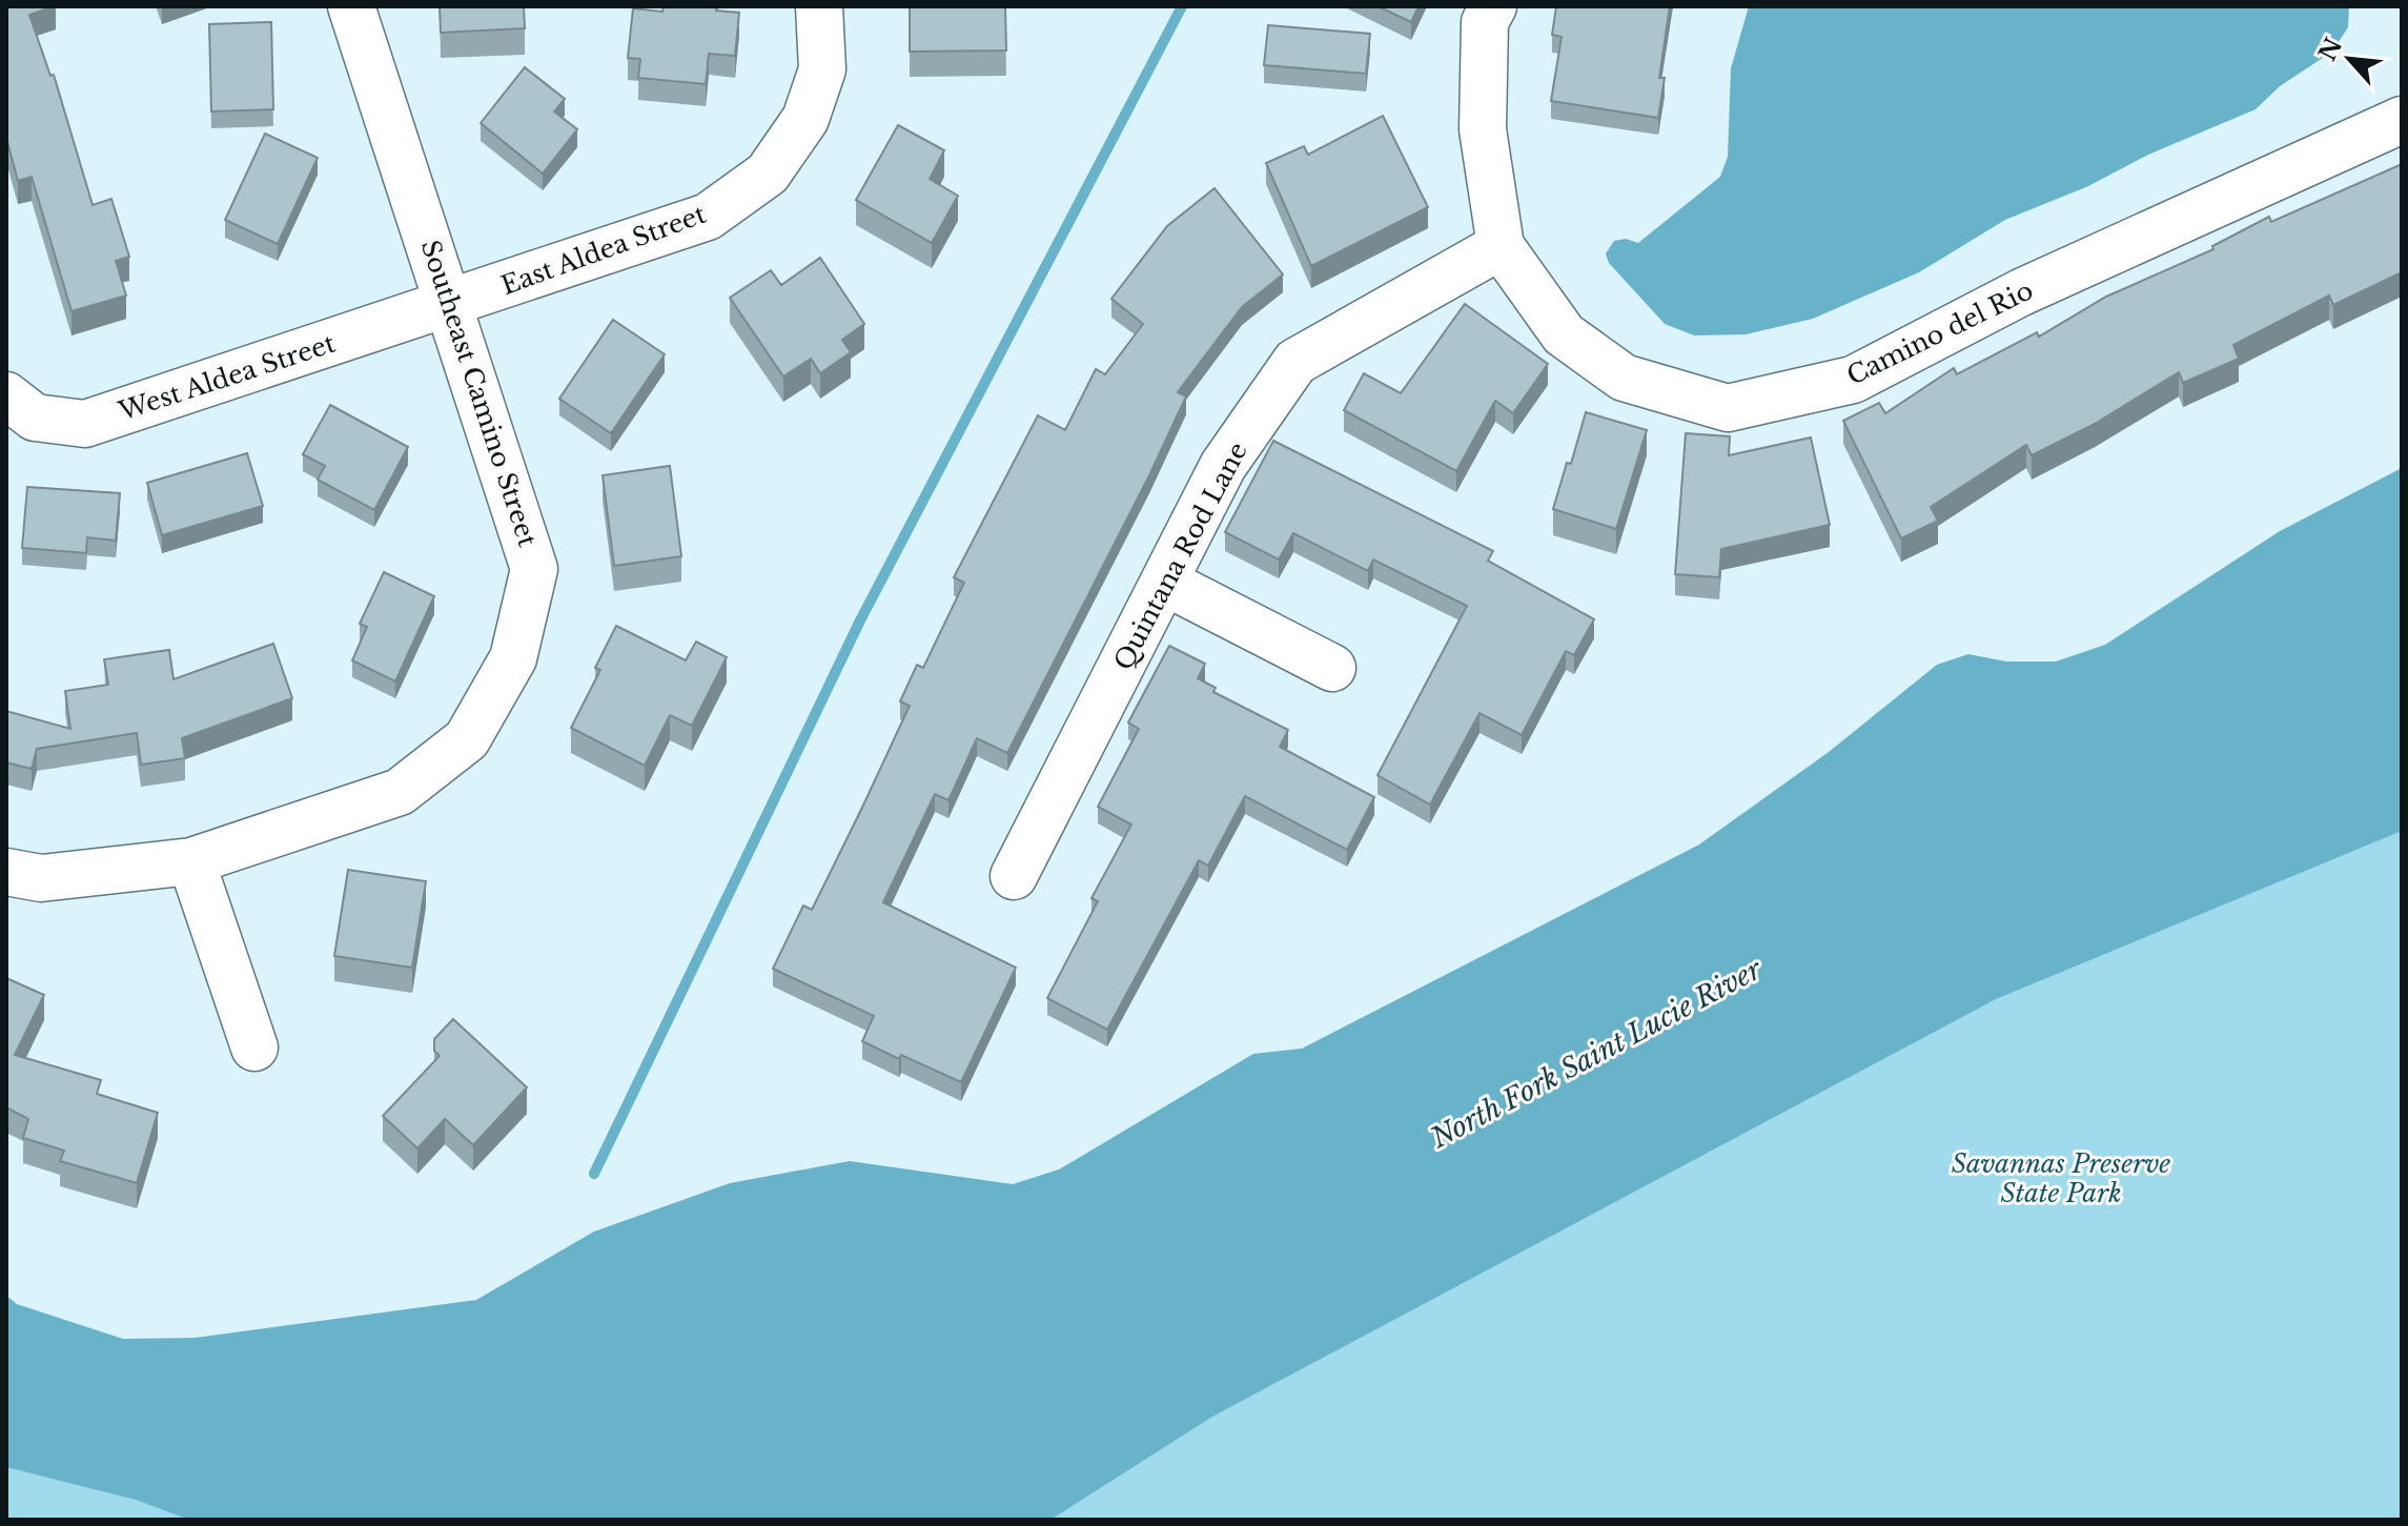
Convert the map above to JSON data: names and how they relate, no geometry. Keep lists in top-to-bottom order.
{
  "streets": {
    "street": [
      "East Aldea Street",
      "Camino del Rio",
      "West Aldea Street",
      "Southeast Camino Street",
      "Quintana Rod Lane"
    ]
  },
  "crossings": [
    ["East Aldea Street", "West Aldea Street"],
    ["East Aldea Street", "Southeast Camino Street"],
    ["Camino del Rio", "Quintana Rod Lane"],
    ["West Aldea Street", "Southeast Camino Street"]
  ],
  "water": ["North Fork Saint Lucie River"],
  "parks": ["Savannas Preserve State Park"],
  "north": "top left"
}
